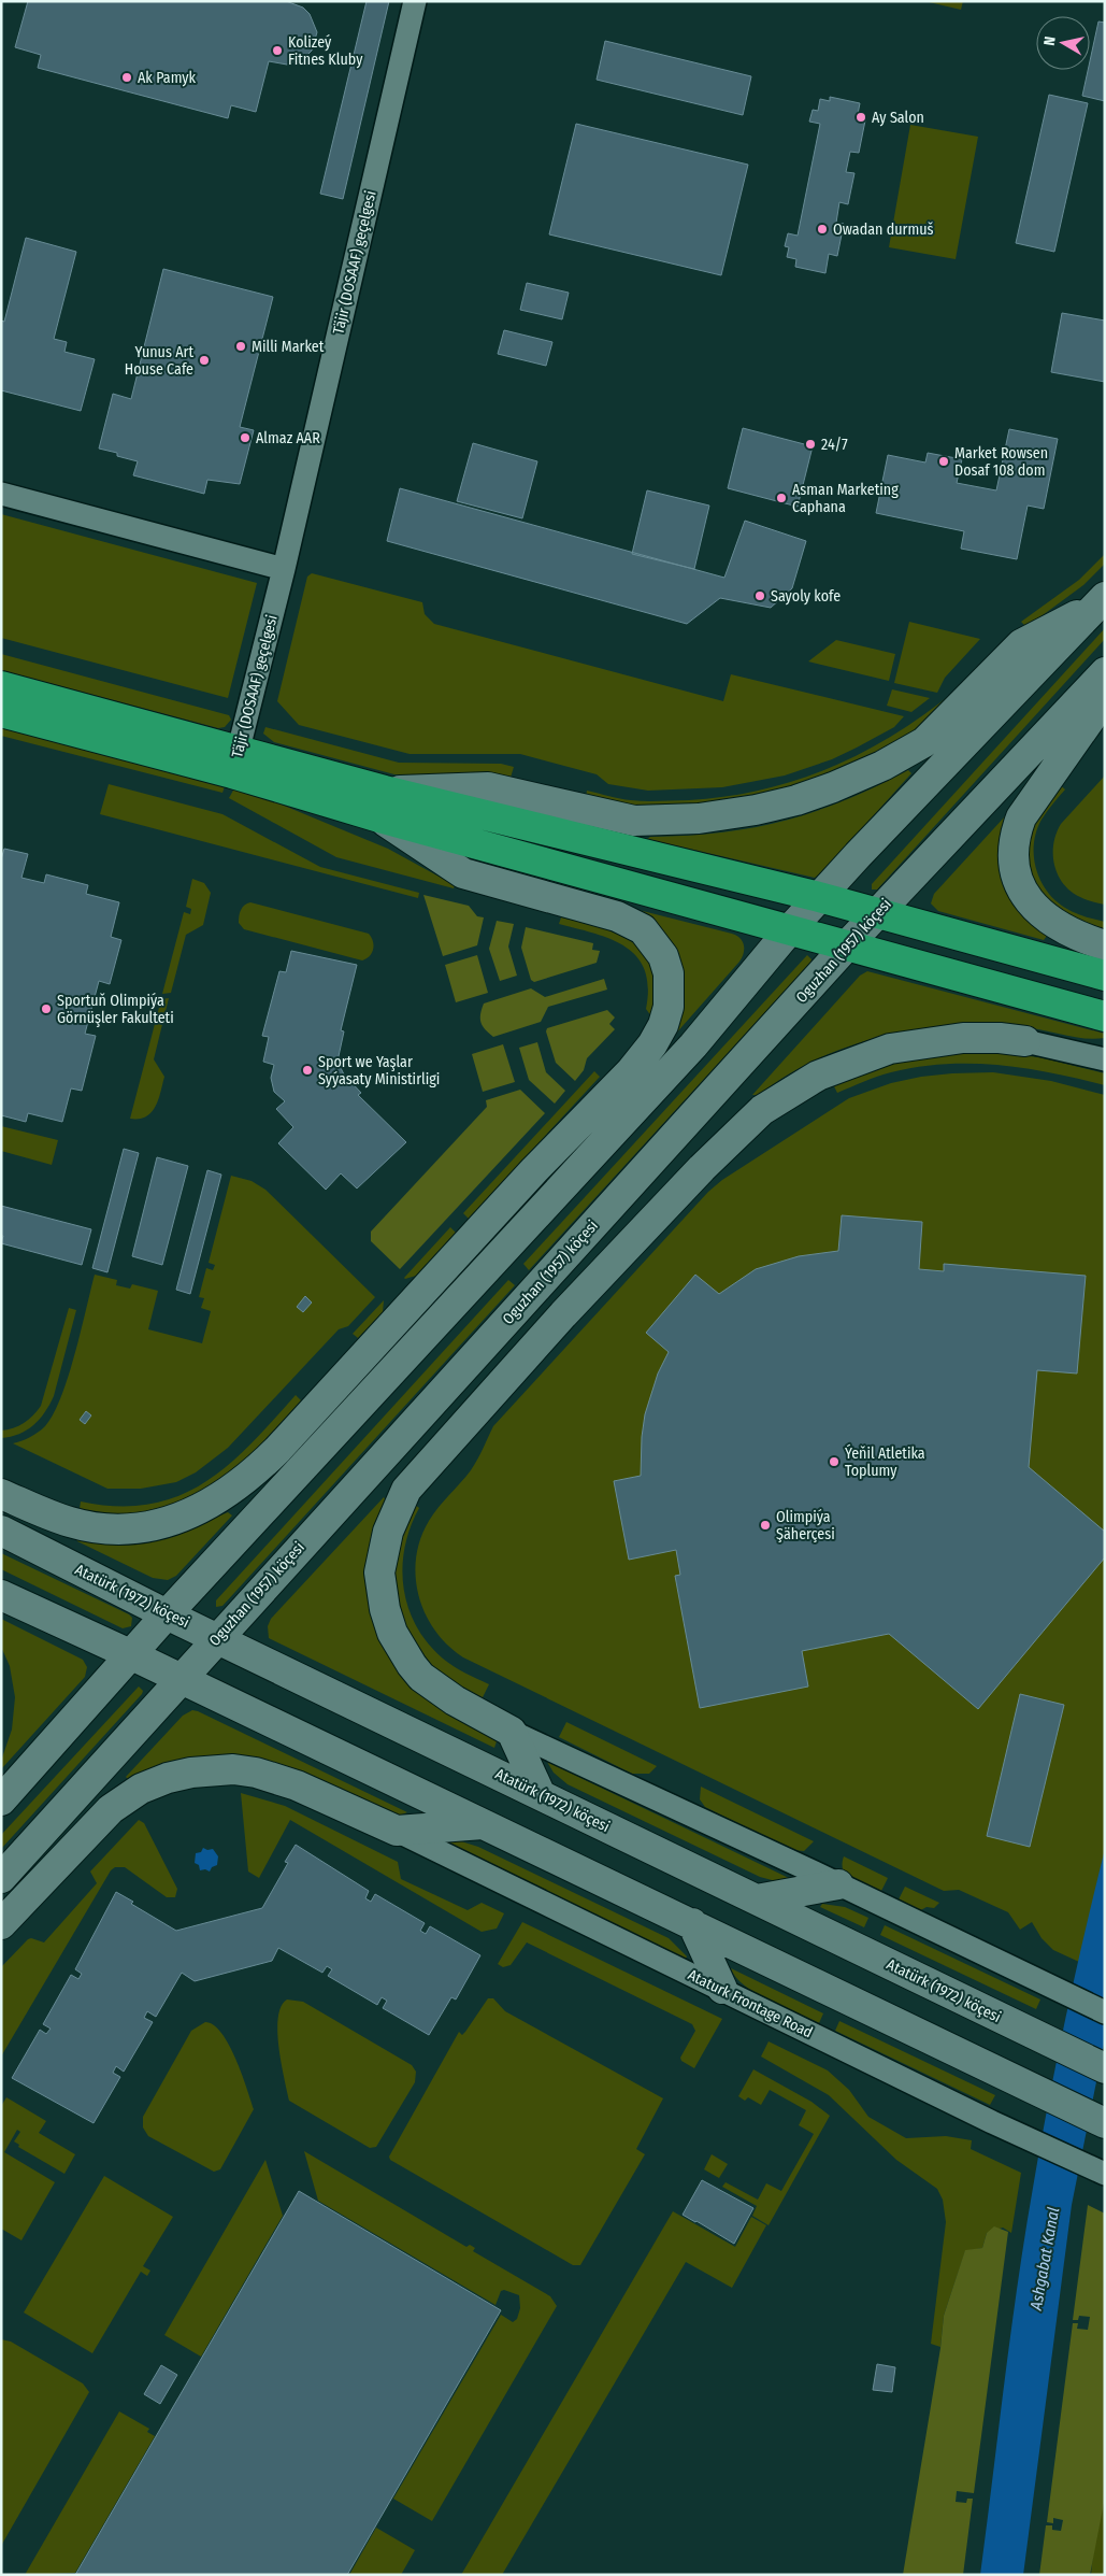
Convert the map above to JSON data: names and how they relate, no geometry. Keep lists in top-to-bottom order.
{
  "streets": {
    "main road": ["Oguzhan (1957) köçesi", "Atatürk (1972) köçesi"],
    "street": ["Täjir (DOSAAF) geçelgesi", "Ataturk Frontage Road"]
  },
  "crossings": [
    ["Oguzhan (1957) köçesi", "Atatürk (1972) köçesi"]
  ],
  "water": ["Ashgabat Kanal"],
  "places": [
    "Kolizeý Fitnes Kluby",
    "Ak Pamyk",
    "Ay Salon",
    "Owadan durmuš",
    "Milli Market",
    "Yunus Art House Cafe",
    "Almaz AAR",
    "24/7",
    "Market Rowsen Dosaf 108 dom",
    "Asman Marketing Caphana",
    "Sayoly kofe",
    "Sportuň Olimpiýa Görnüşler Fakulteti",
    "Sport we Yaşlar Syýasaty Ministirligi",
    "Ýeňil Atletika Toplumy",
    "Olimpiýa Şäherçesi"
  ],
  "north": "left"
}
